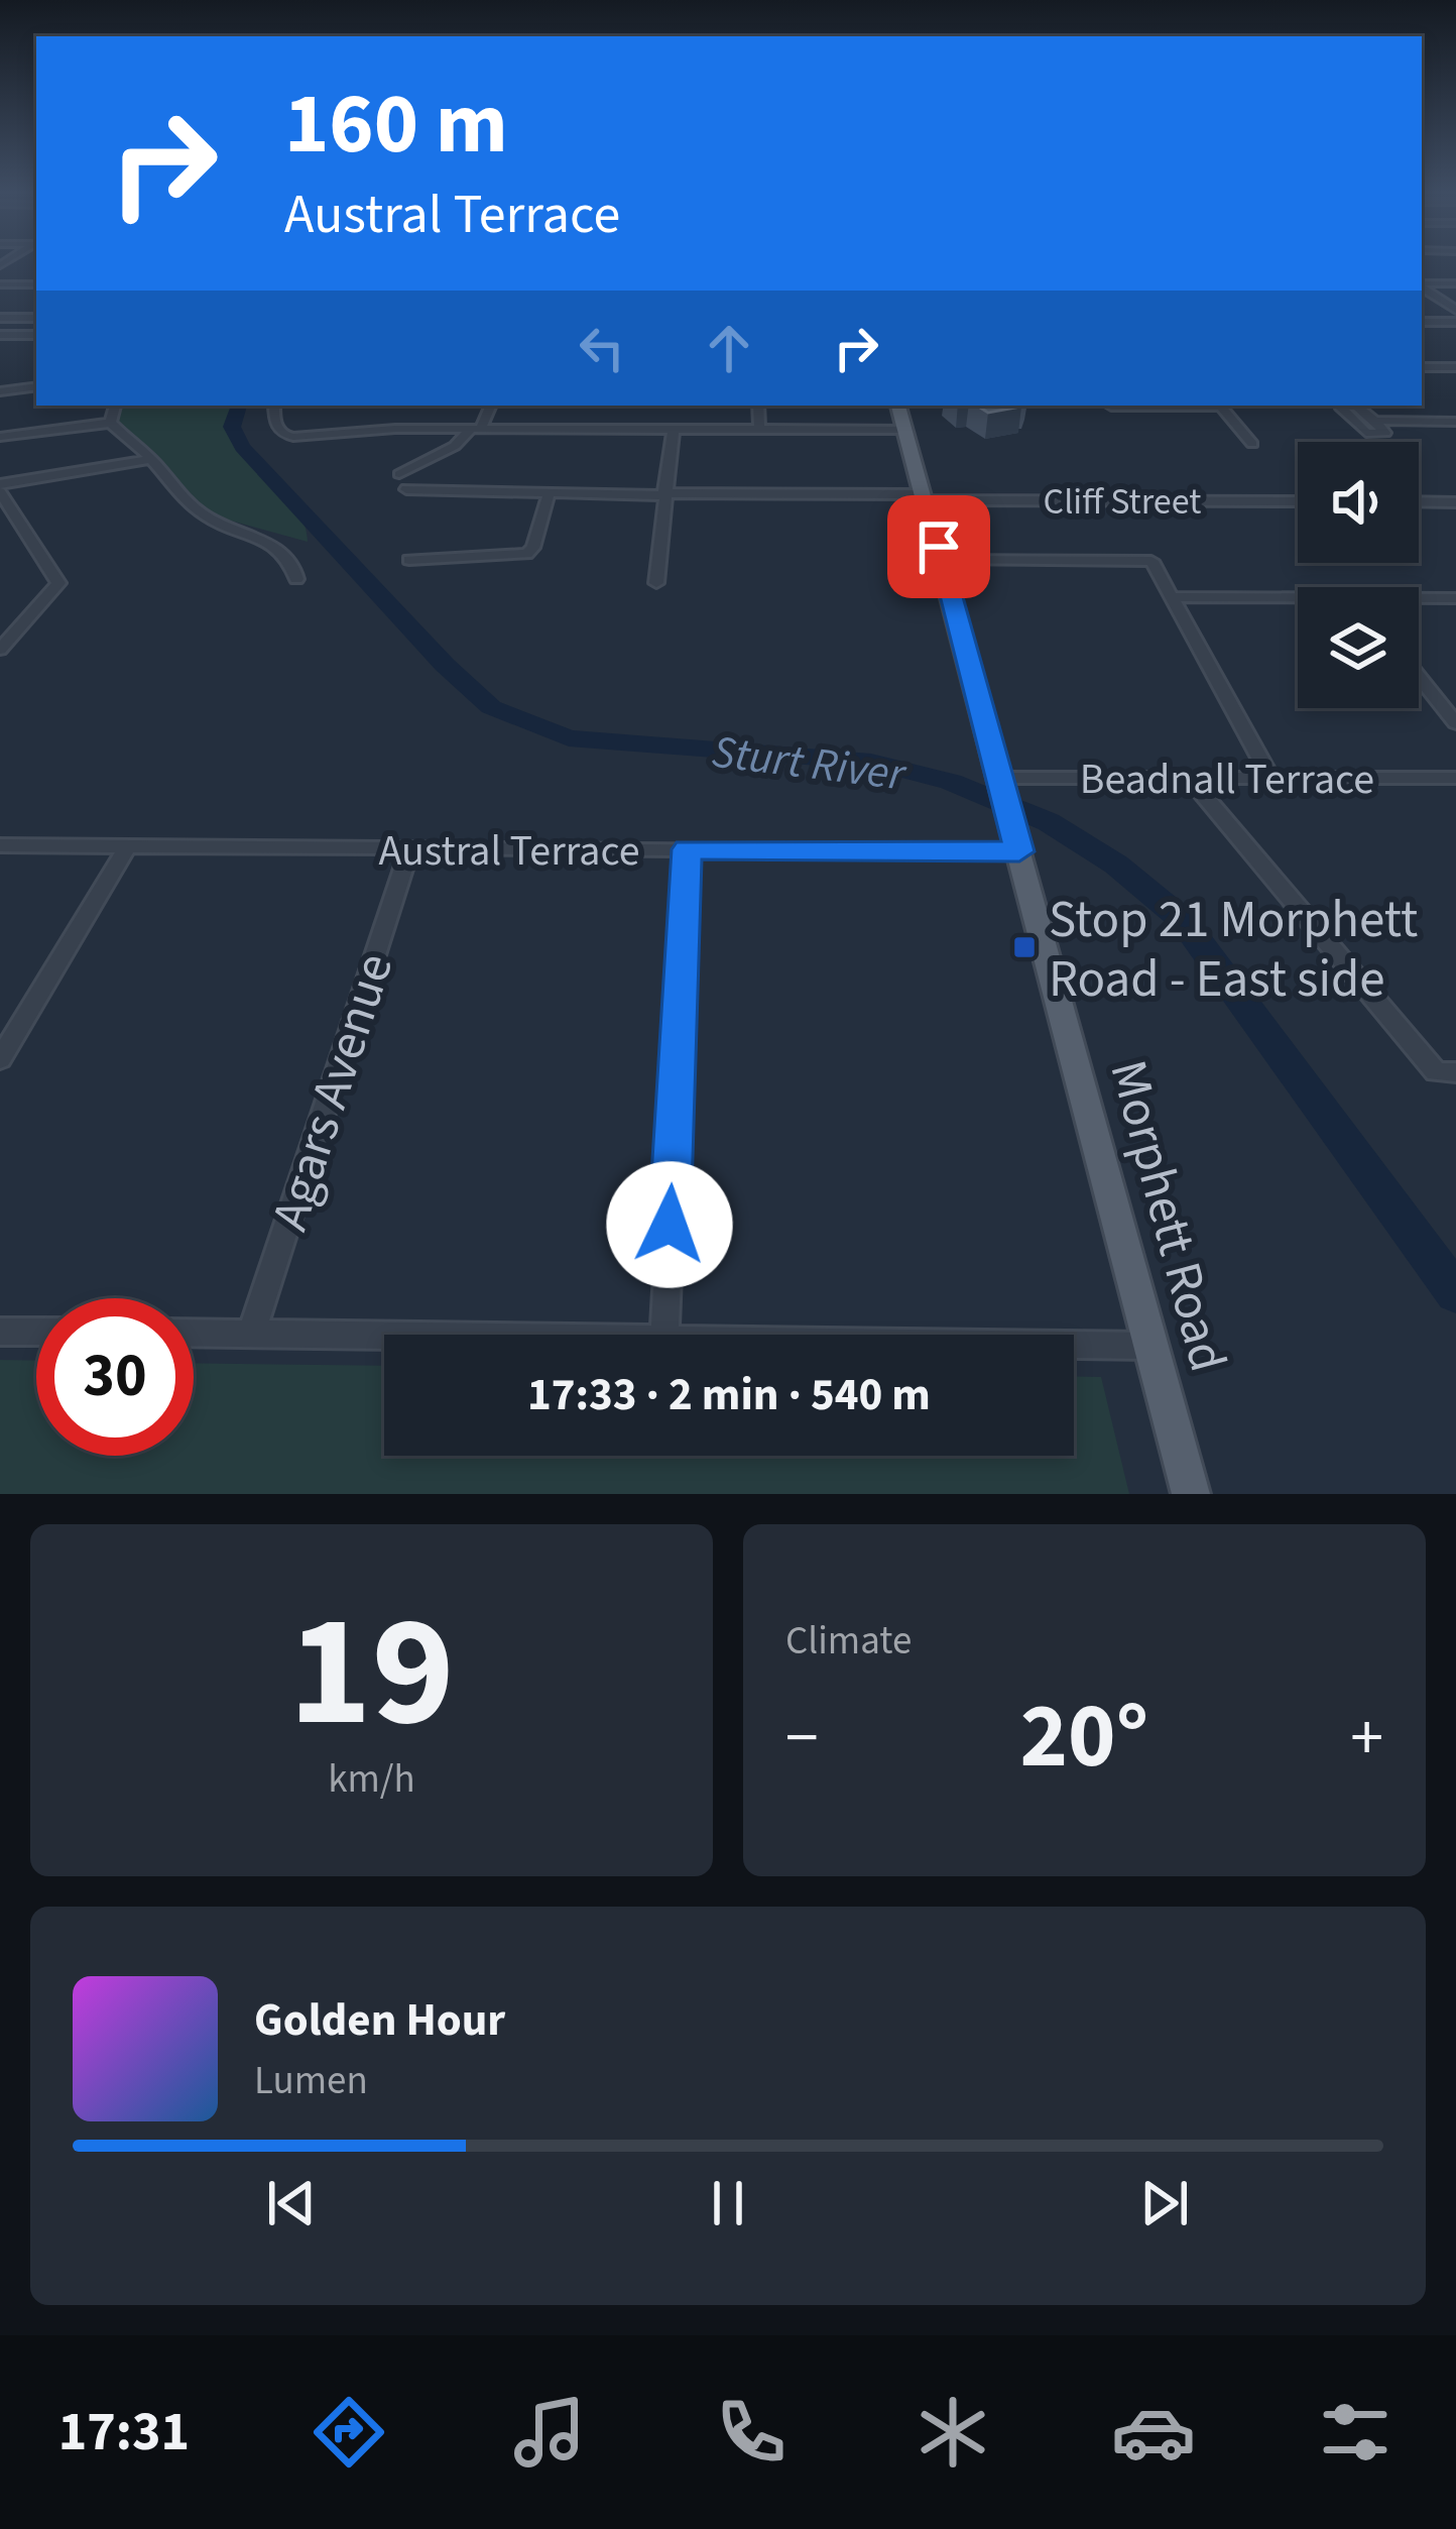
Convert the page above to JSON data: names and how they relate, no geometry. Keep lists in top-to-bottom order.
{
  "streets": {
    "main road": ["Morphett Road"],
    "street": [
      "Cliff Street",
      "Beadnall Terrace",
      "Austral Terrace",
      "Agars Avenue"
    ]
  },
  "crossings": [
    ["Cliff Street", "Morphett Road"],
    ["Beadnall Terrace", "Morphett Road"],
    ["Austral Terrace", "Agars Avenue"],
    ["Austral Terrace", "Morphett Road"]
  ],
  "water": ["Sturt River"],
  "places": {
    "transit": ["Stop 21 Morphett Road - East side"]
  },
  "page": {
    "turn": ["160 m", "Austral Terrace"],
    "limit": "30",
    "trip": "17:33 · 2 min · 540 m",
    "tile": [
      ["19", "km/h"],
      "Climate"
    ],
    "heat": ["−", "20°", "+"],
    "song": ["Golden Hour", "Lumen"],
    "tabs": "17:31"
  }
}
